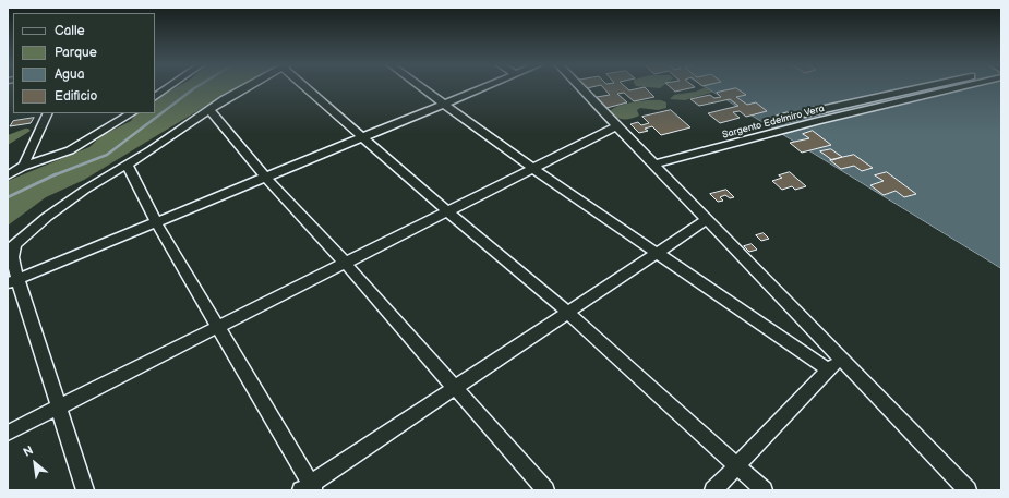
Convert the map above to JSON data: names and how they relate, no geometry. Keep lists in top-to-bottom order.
{
  "streets": {
    "street": ["Sargento Edelmiro Vera"]
  },
  "legend": [
    "Calle",
    "Parque",
    "Agua",
    "Edificio"
  ],
  "north": "top left"
}
